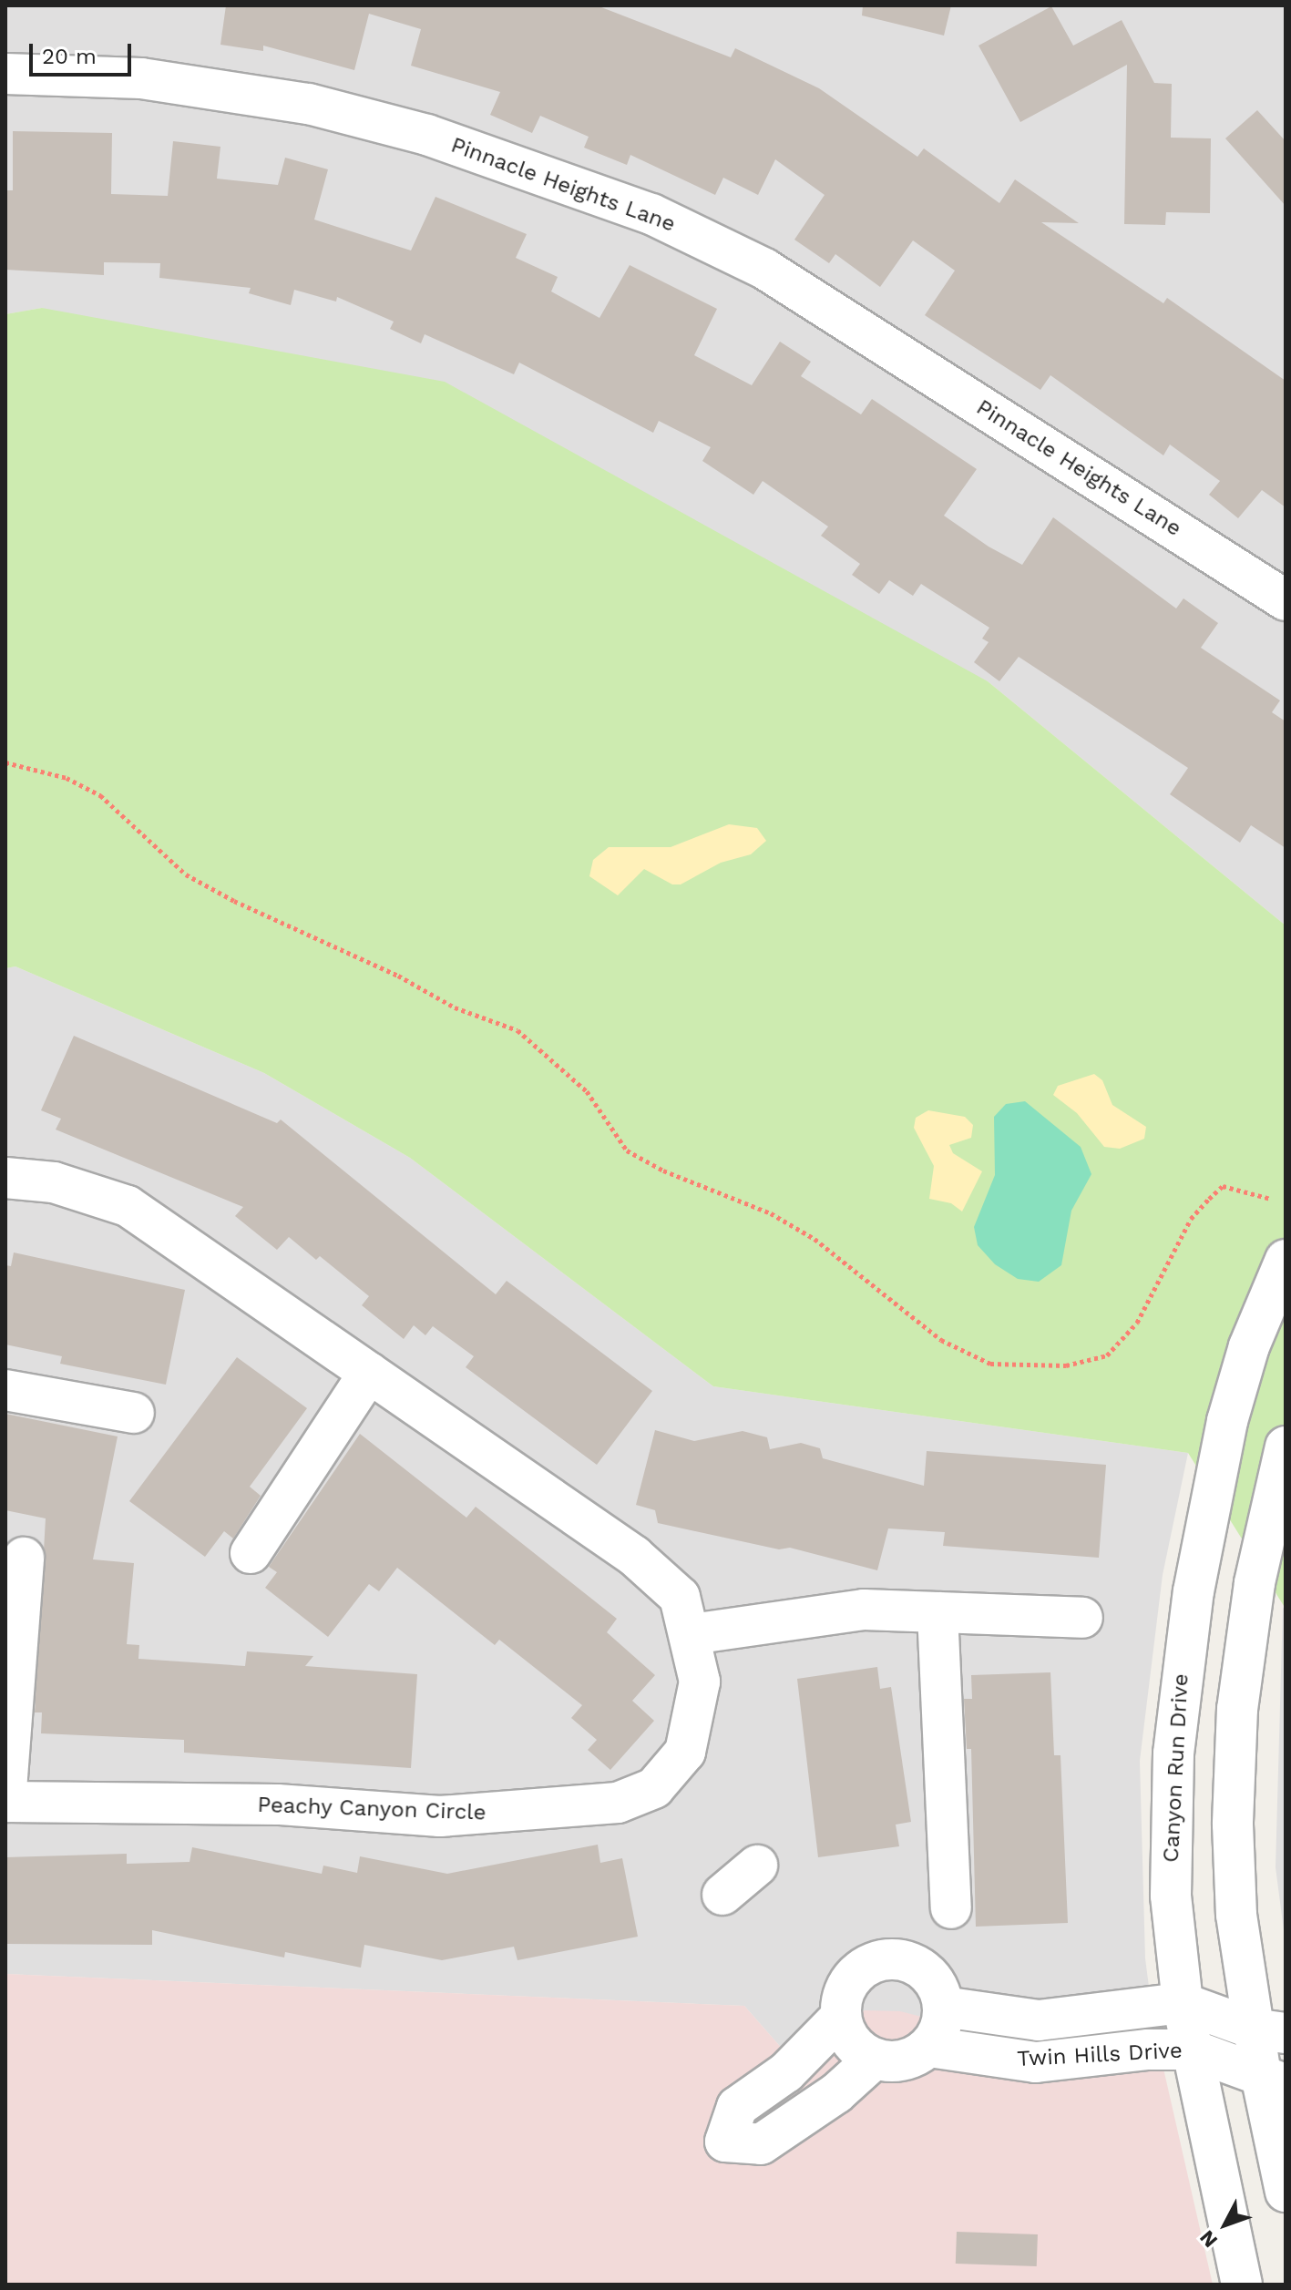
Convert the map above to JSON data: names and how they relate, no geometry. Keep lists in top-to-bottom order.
{
  "streets": {
    "street": [
      "Pinnacle Heights Lane",
      "Canyon Run Drive",
      "Peachy Canyon Circle",
      "Twin Hills Drive"
    ]
  },
  "crossings": [
    ["Canyon Run Drive", "Twin Hills Drive"]
  ],
  "scale_bar": "20 m",
  "north": "bottom left"
}
